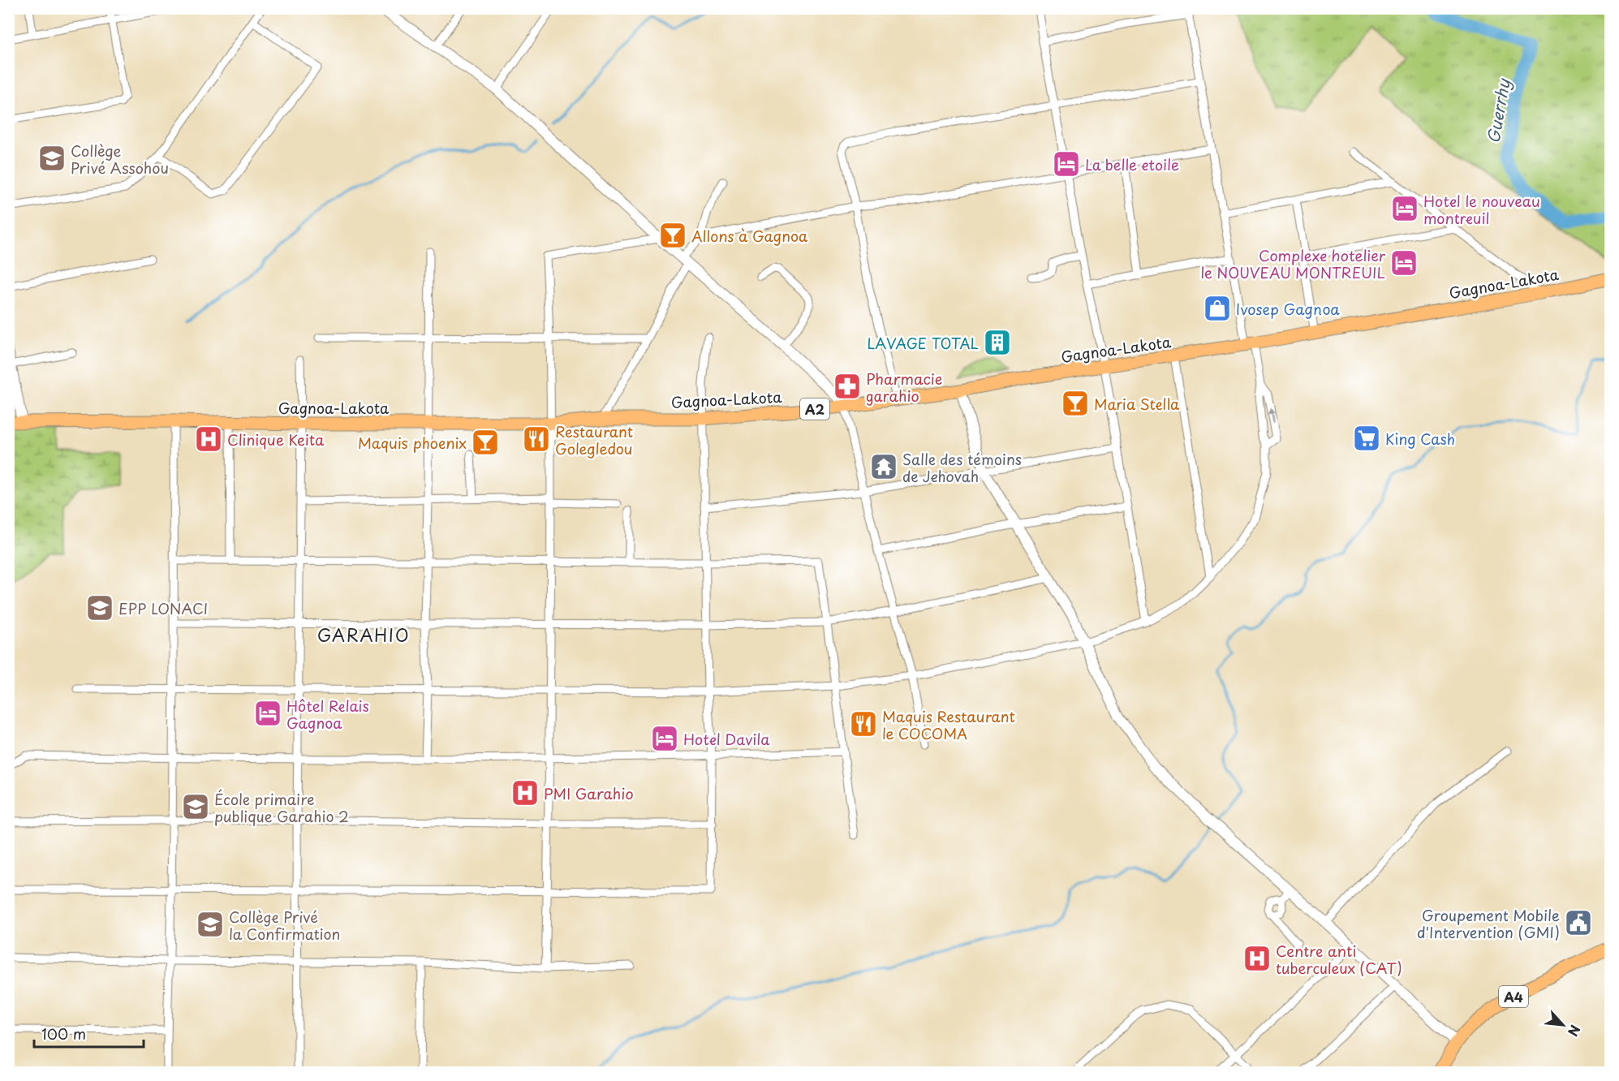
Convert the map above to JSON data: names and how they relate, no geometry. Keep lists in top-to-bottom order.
{
  "streets": {
    "main road": ["Gagnoa-Lakota", "A2", "A4"]
  },
  "districts": ["GARAHIO"],
  "water": ["Guerrhy"],
  "places": {
    "school or university": [
      "Collège Privé Assohou",
      "EPP LONACI",
      "École primaire publique Garahio 2",
      "Collège Privé la Confirmation"
    ],
    "hotel": [
      "La belle etoile",
      "Hotel le nouveau montreuil",
      "Complexe hotelier le NOUVEAU MONTREUIL",
      "Hôtel Relais Gagnoa",
      "Hotel Davila"
    ],
    "bar": ["Allons à Gagnoa", "Maria Stella", "Maquis phoenix"],
    "shop": ["Ivosep Gagnoa"],
    "building": ["LAVAGE TOTAL"],
    "pharmacy": ["Pharmacie garahio"],
    "supermarket": ["King Cash"],
    "hospital": ["Clinique Keita", "PMI Garahio", "Centre anti tuberculeux (CAT)"],
    "restaurant": ["Restaurant Golegledou", "Maquis Restaurant le COCOMA"],
    "temple": ["Salle des témoins de Jehovah"],
    "public building": ["Groupement Mobile d'Intervention (GMI)"]
  },
  "scale_bar": "100 m",
  "north": "bottom right"
}
